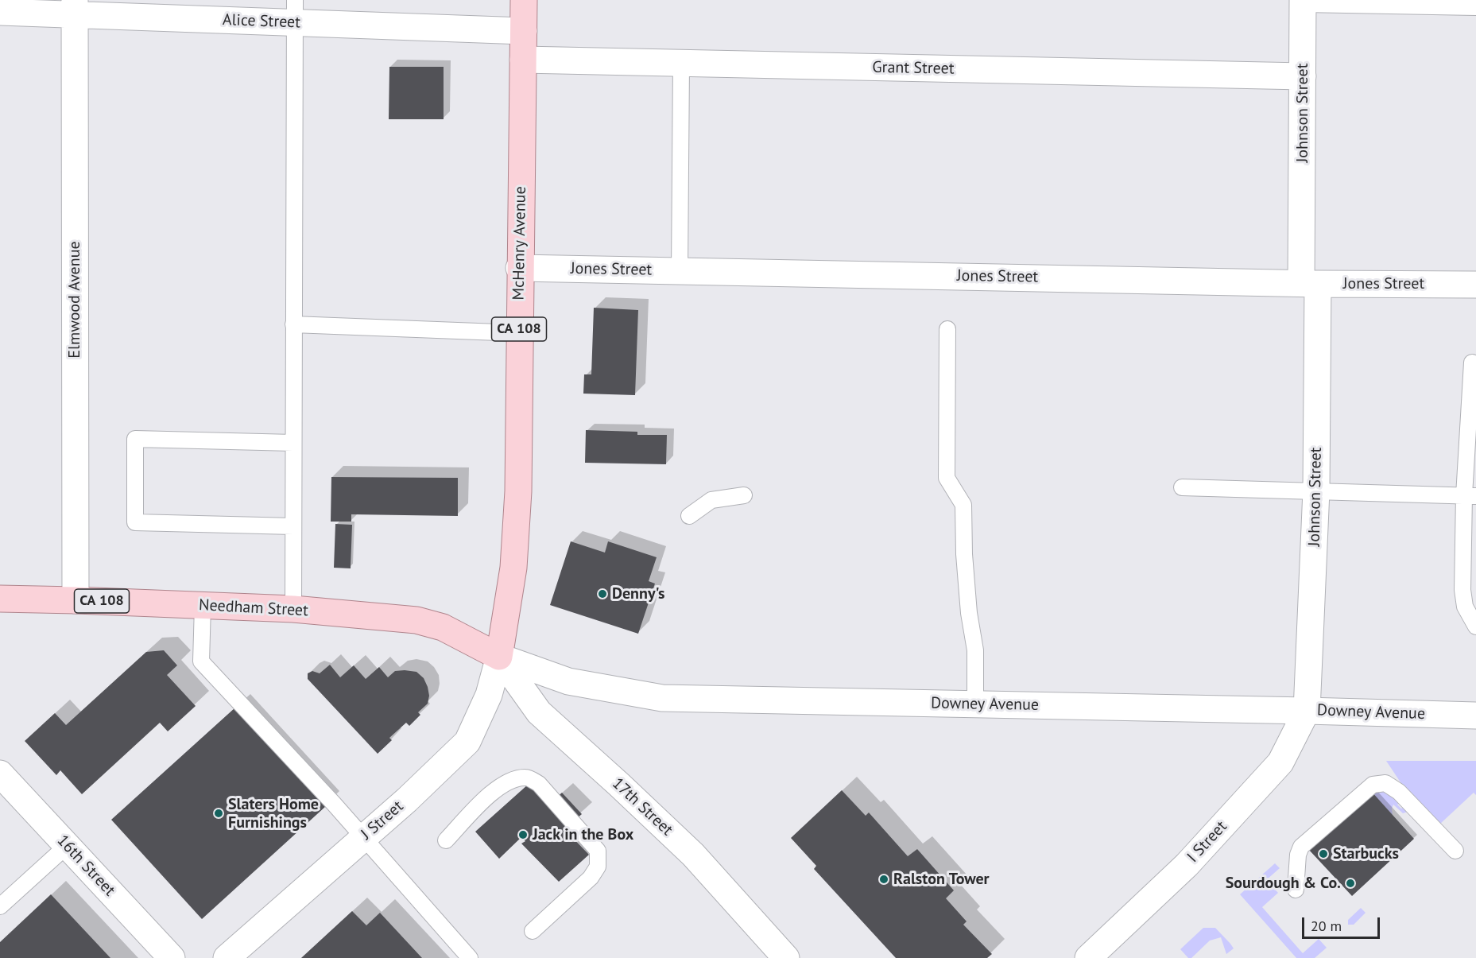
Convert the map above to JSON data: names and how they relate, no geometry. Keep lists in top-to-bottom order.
{
  "streets": {
    "main road": ["McHenry Avenue", "CA 108", "Needham Street"],
    "street": [
      "Alice Street",
      "Grant Street",
      "Johnson Street",
      "Jones Street",
      "Elmwood Avenue",
      "Downey Avenue",
      "17th Street",
      "J Street",
      "I Street",
      "16th Street"
    ]
  },
  "crossings": [
    ["Alice Street", "McHenry Avenue"],
    ["Alice Street", "Elmwood Avenue"],
    ["Grant Street", "Johnson Street"],
    ["Grant Street", "McHenry Avenue"],
    ["Johnson Street", "Jones Street"],
    ["Johnson Street", "Downey Avenue"],
    ["Johnson Street", "I Street"],
    ["McHenry Avenue", "Jones Street"],
    ["McHenry Avenue", "Needham Street"],
    ["McHenry Avenue", "Downey Avenue"],
    ["McHenry Avenue", "17th Street"],
    ["McHenry Avenue", "J Street"],
    ["Elmwood Avenue", "Needham Street"],
    ["Needham Street", "Downey Avenue"],
    ["Needham Street", "17th Street"],
    ["Needham Street", "J Street"],
    ["Downey Avenue", "17th Street"],
    ["Downey Avenue", "J Street"],
    ["Downey Avenue", "I Street"],
    ["17th Street", "J Street"]
  ],
  "places": [
    "Denny's",
    "Slaters Home Furnishings",
    "Jack in the Box",
    "Starbucks",
    "Ralston Tower",
    "Sourdough & Co."
  ],
  "scale_bar": "20 m"
}
